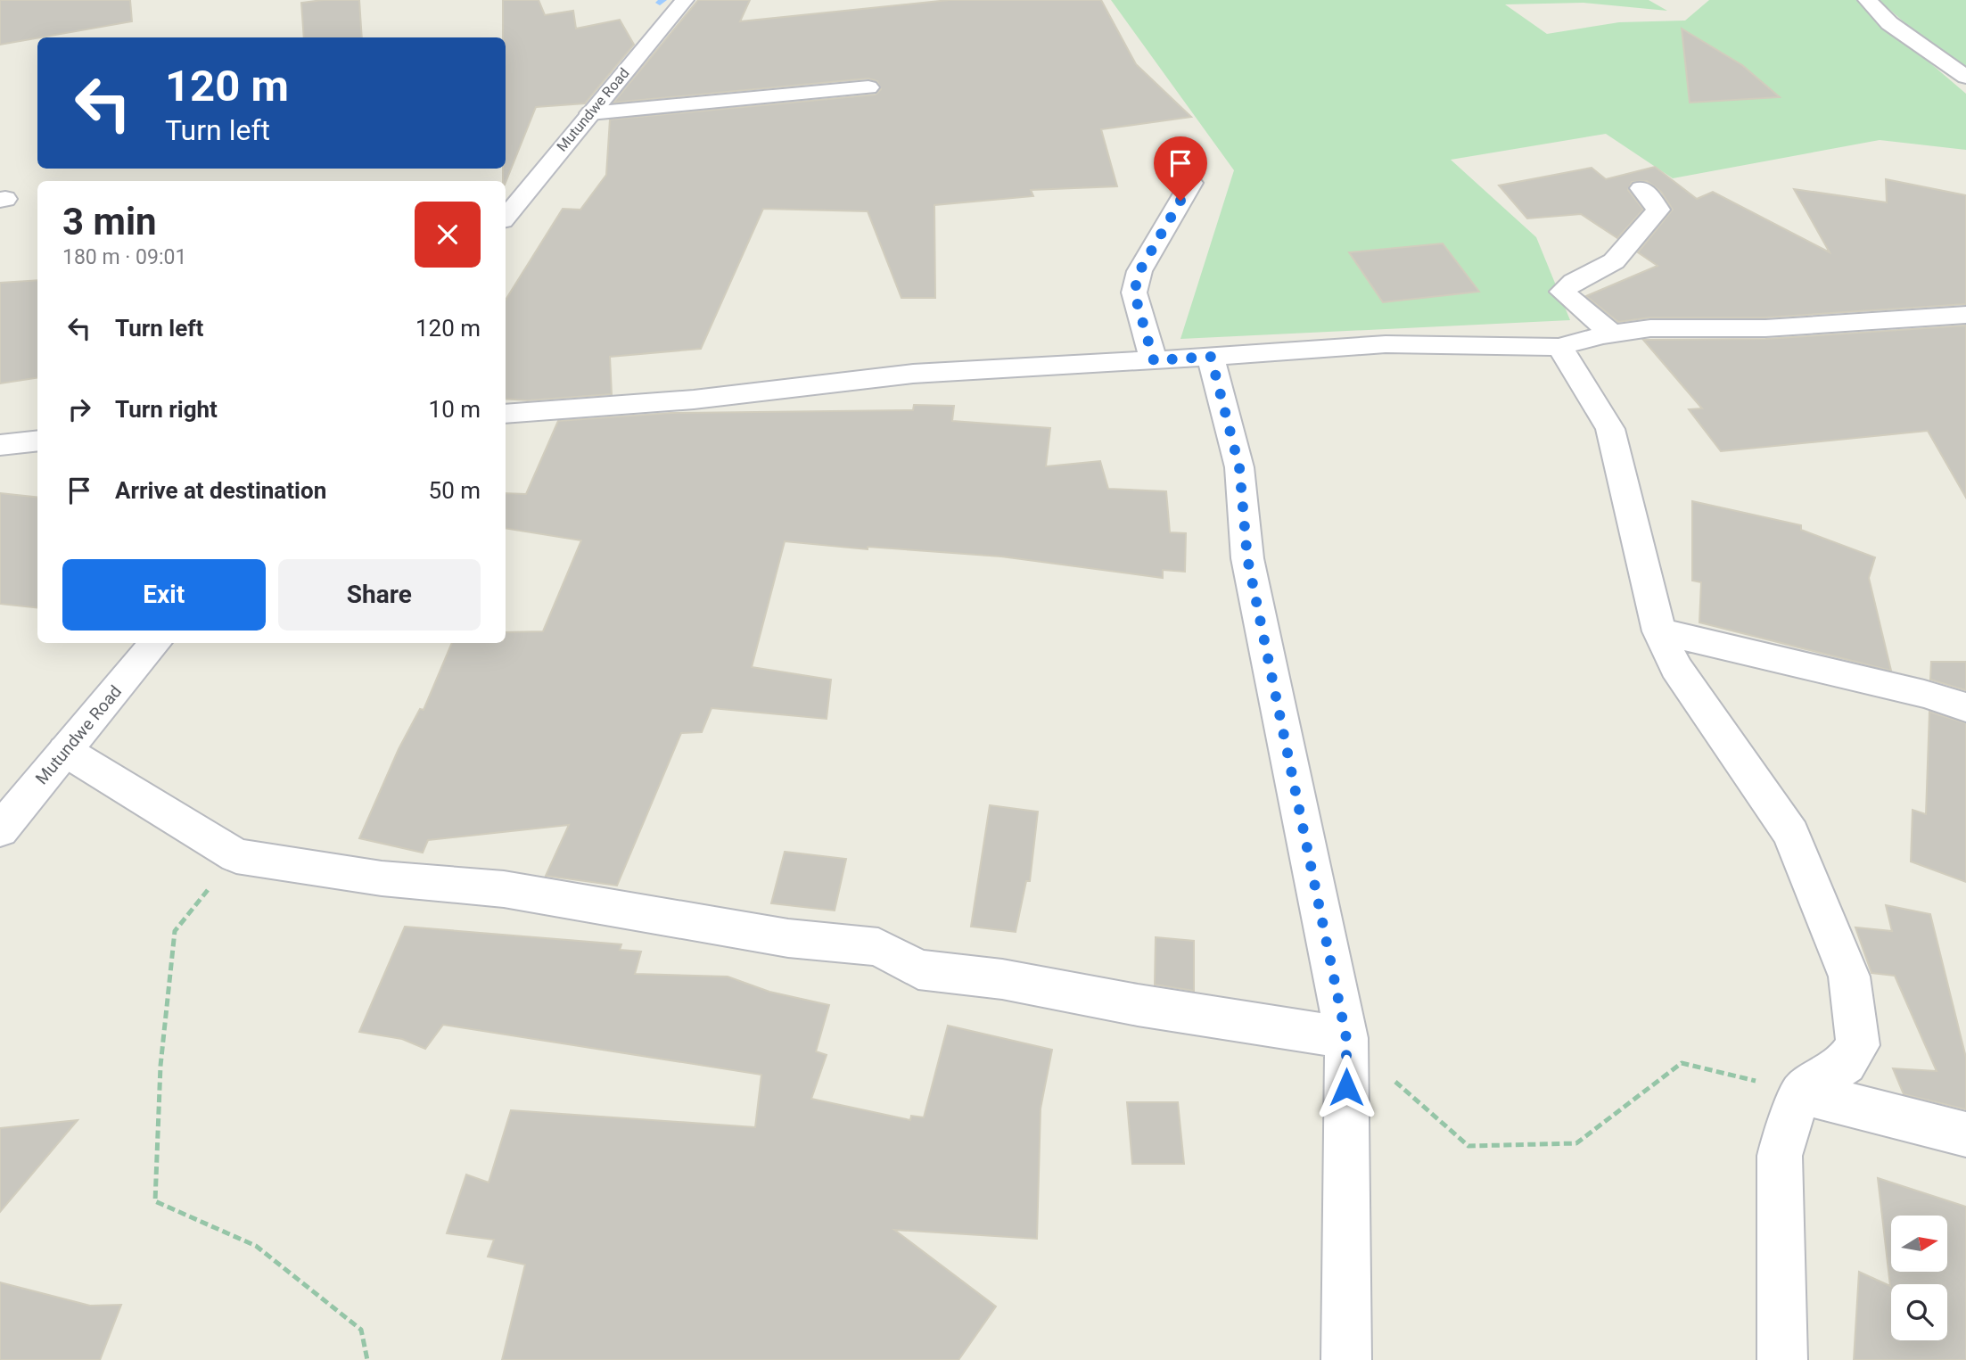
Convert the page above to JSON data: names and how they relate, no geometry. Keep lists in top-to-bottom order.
{
  "streets": {
    "street": ["Mutundwe Road"]
  },
  "north": "right",
  "page": {
    "turn": ["120 m", "Turn left"],
    "heading": ["3 min", "180 m · 09:01"],
    "list": [
      {
        "name": "Turn left",
        "value": "120 m"
      },
      {
        "name": "Turn right",
        "value": "10 m"
      },
      {
        "name": "Arrive at destination",
        "value": "50 m"
      }
    ],
    "buttons": ["Exit", "Share"]
  }
}
